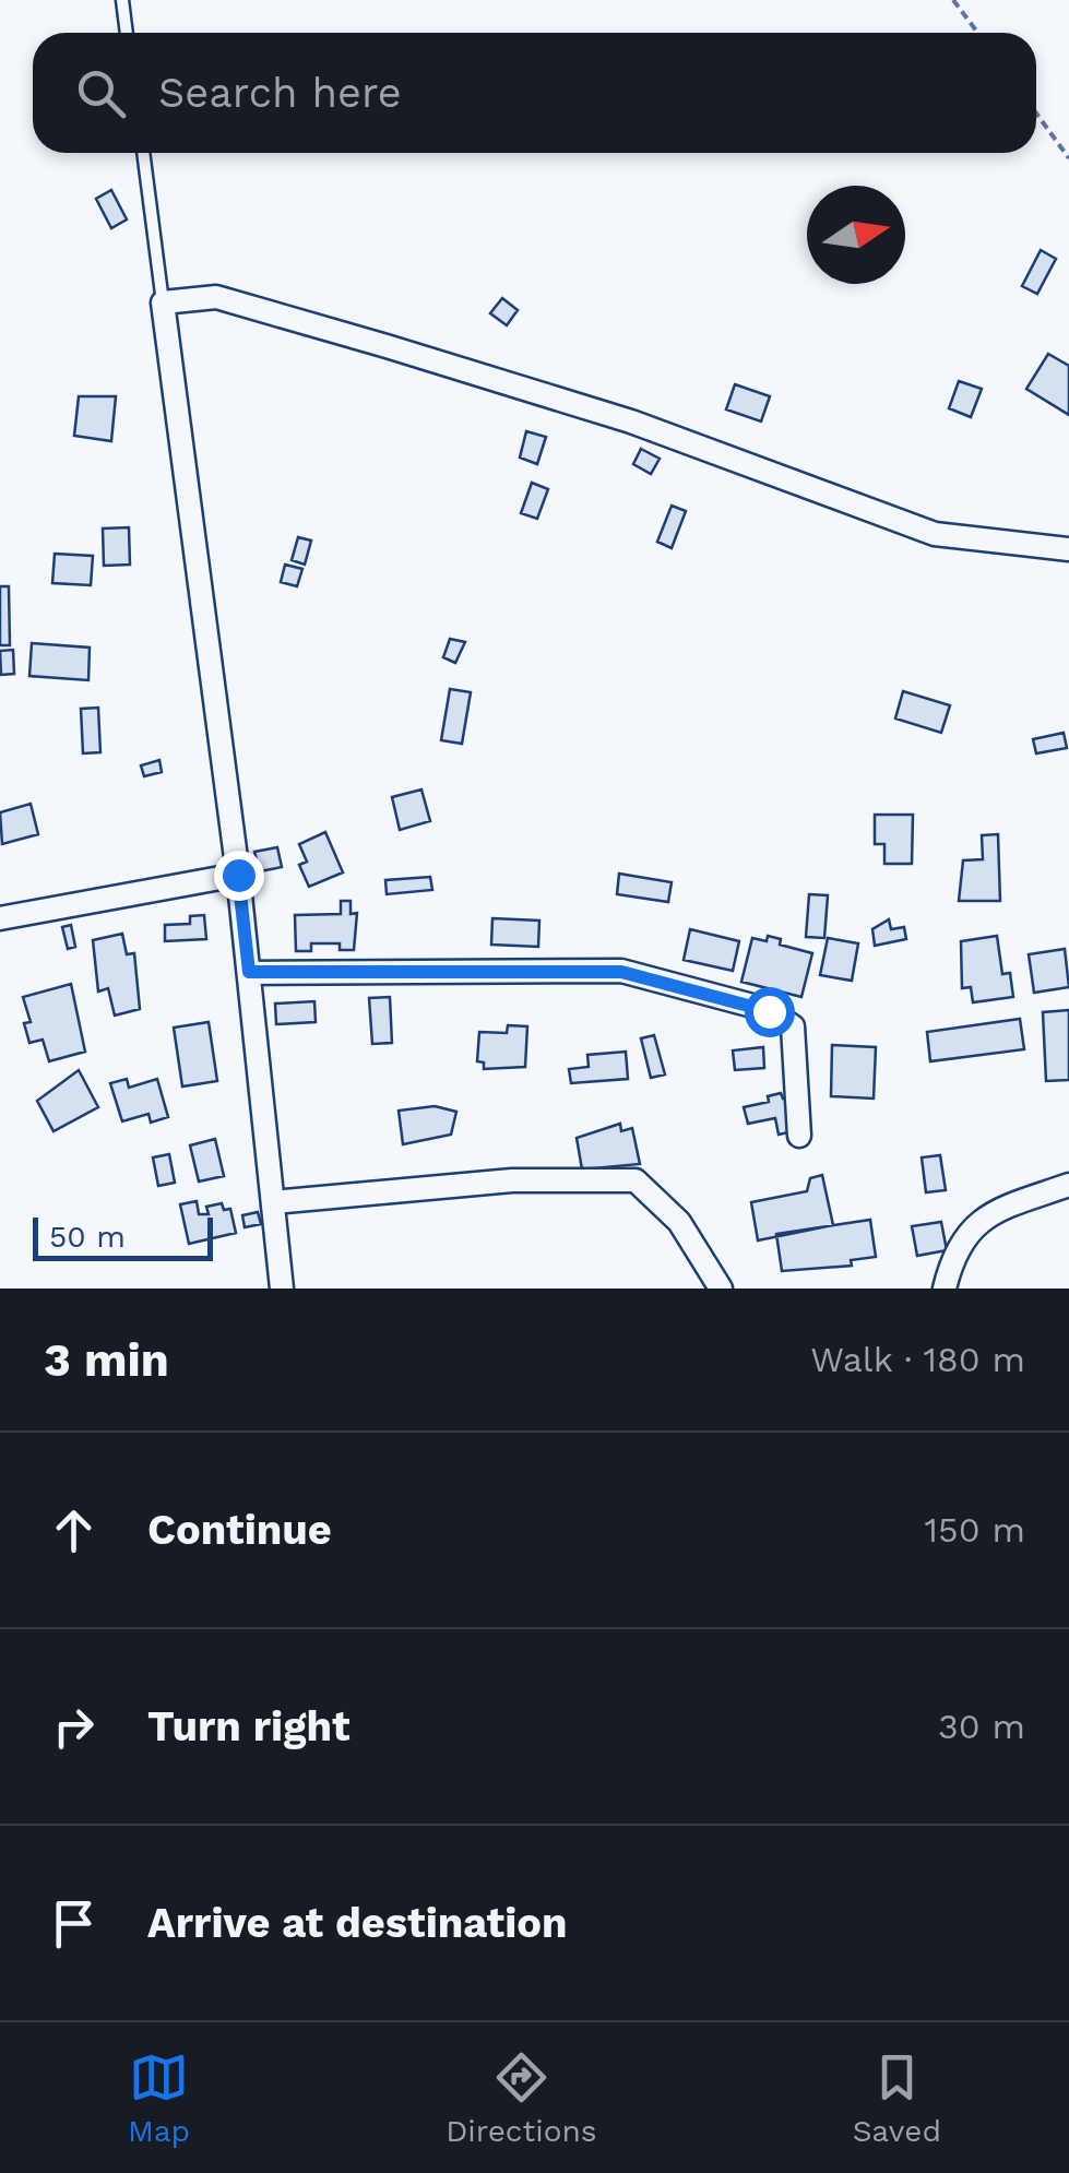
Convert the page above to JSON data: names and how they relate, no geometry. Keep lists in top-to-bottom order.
{
  "scale_bar": "50 m",
  "north": "right",
  "page": {
    "search": "Search here",
    "scale": "50 m",
    "heading": ["3 min", "Walk · 180 m"],
    "list": [
      ["Continue", "150 m"],
      ["Turn right", "30 m"],
      "Arrive at destination"
    ],
    "nav": ["Map", "Directions", "Saved"]
  }
}
